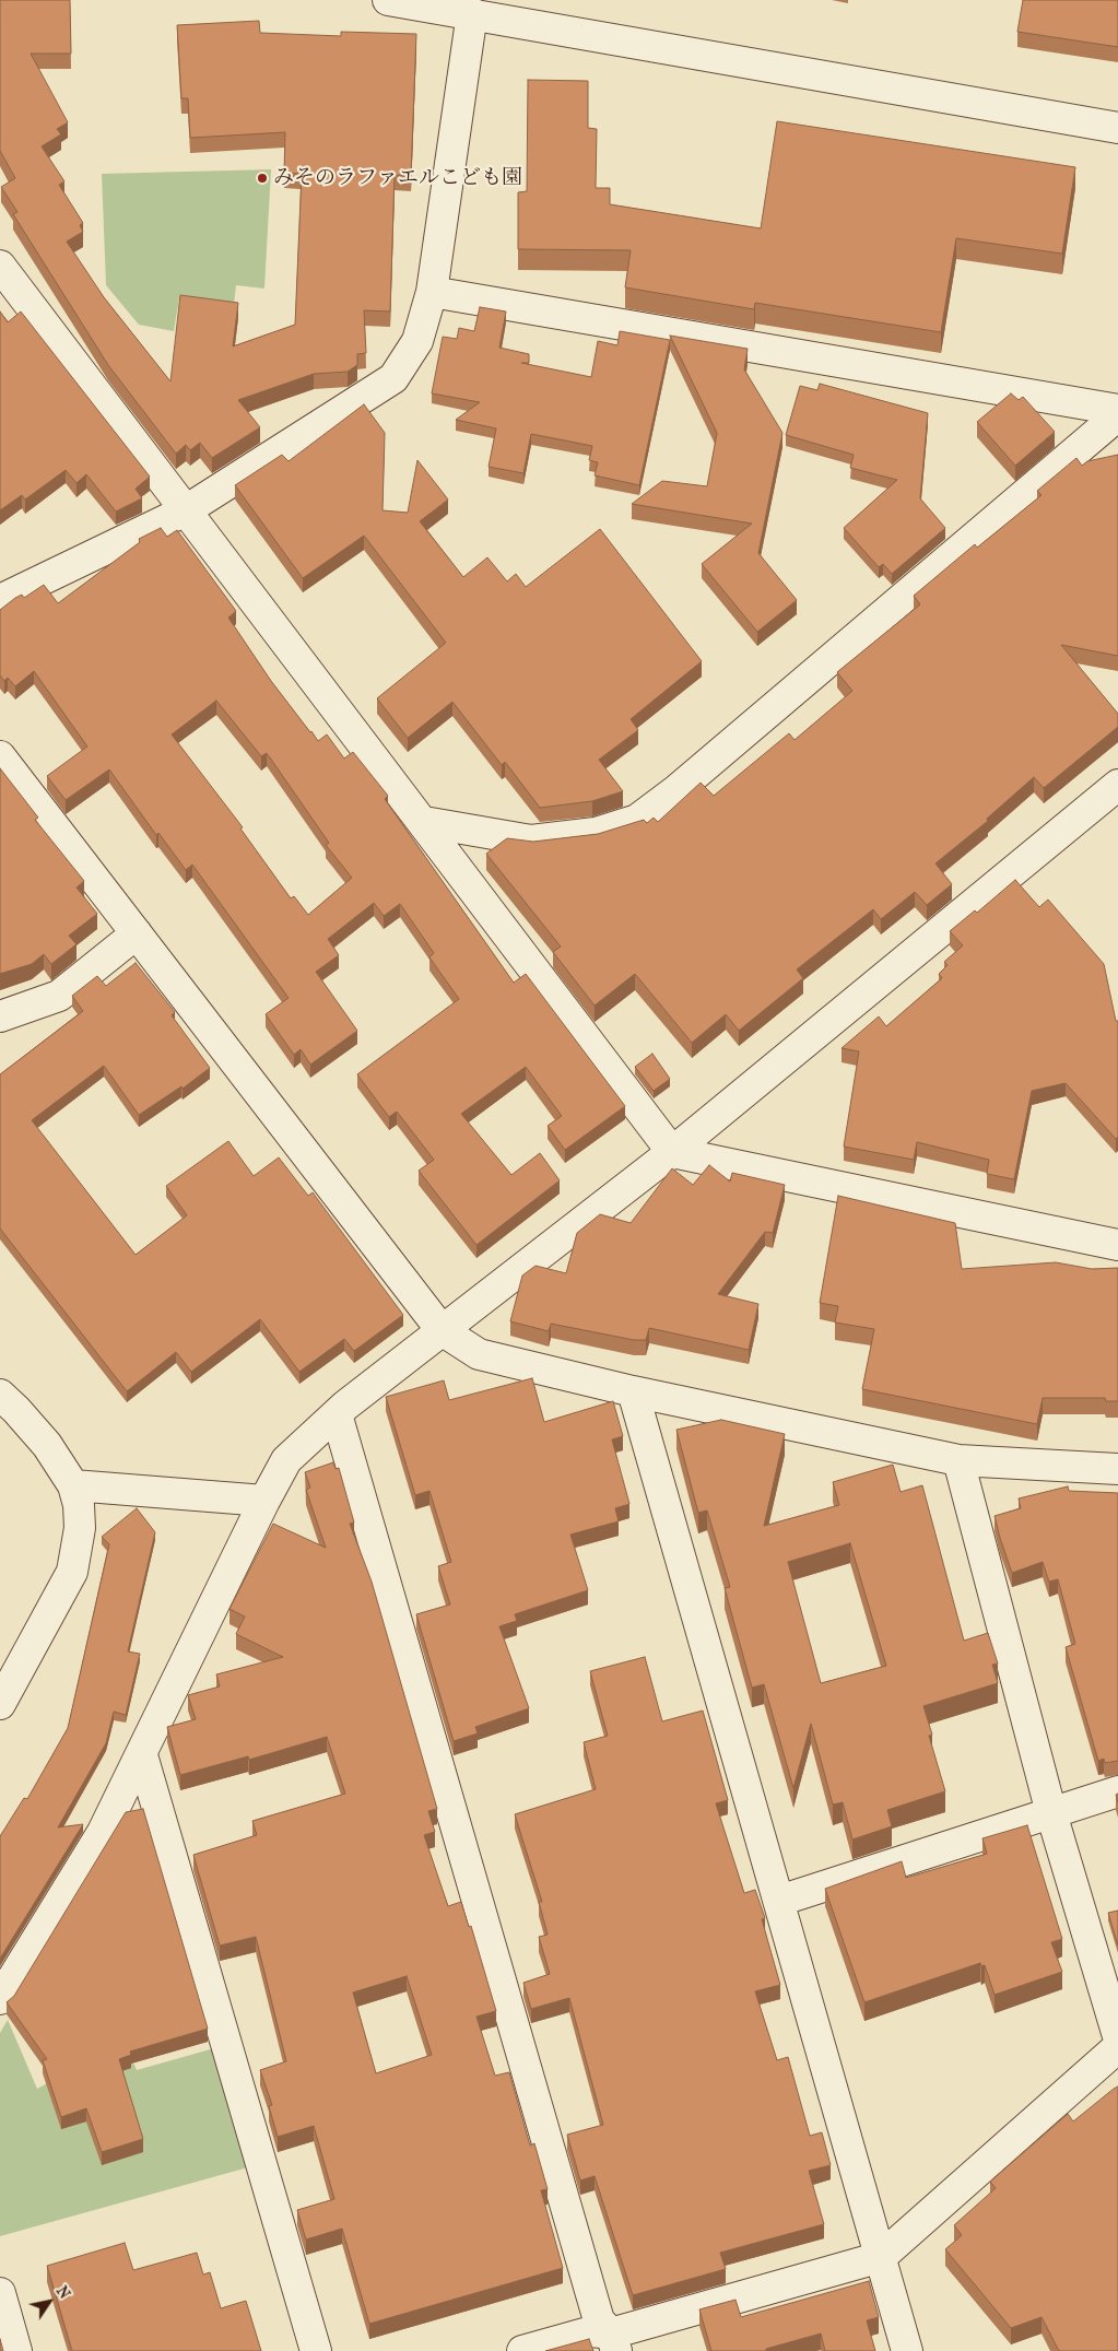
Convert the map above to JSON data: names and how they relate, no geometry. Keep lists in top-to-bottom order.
{
  "places": ["みそのラファエルこども園"],
  "north": "top right"
}
